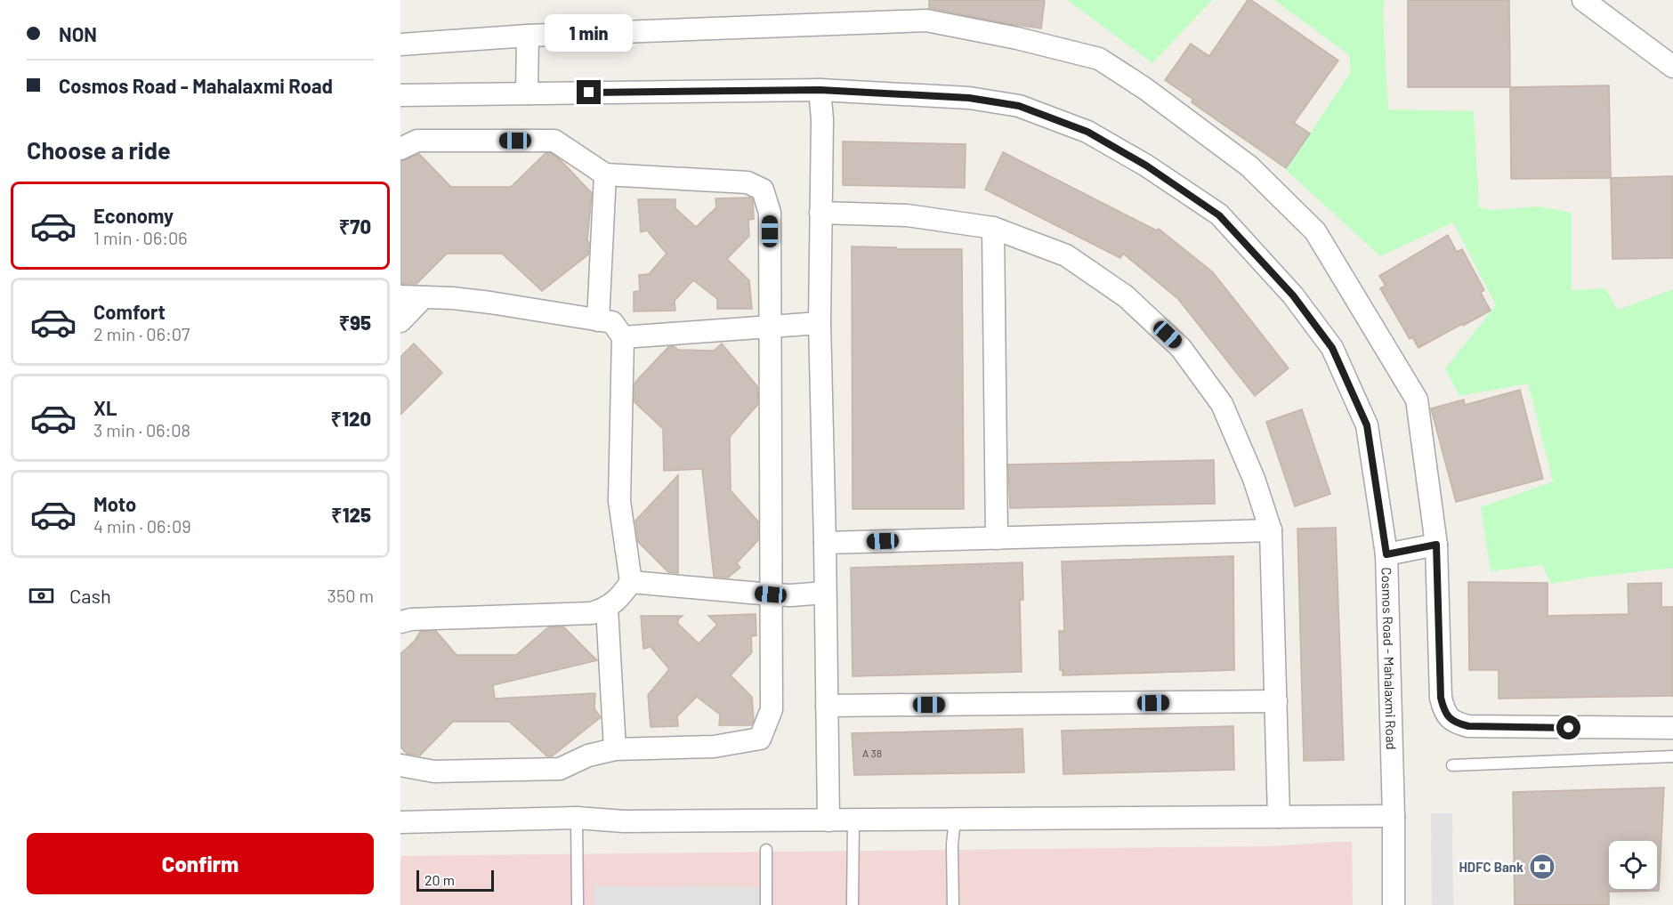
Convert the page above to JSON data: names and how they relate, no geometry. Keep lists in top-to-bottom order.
{
  "streets": {
    "street": ["Cosmos Road - Mahalaxmi Road"]
  },
  "places": {
    "bank": ["HDFC Bank"]
  },
  "house_numbers": ["A 38"],
  "scale_bar": "20 m",
  "page": {
    "banner": ["NON", "Cosmos Road - Mahalaxmi Road"],
    "bubble": "1 min",
    "heading": "Choose a ride",
    "list": [
      {
        "name": "Economy",
        "note": "1 min · 06:06",
        "value": "₹70"
      },
      {
        "name": "Comfort",
        "note": "2 min · 06:07",
        "value": "₹95"
      },
      {
        "name": "XL",
        "note": "3 min · 06:08",
        "value": "₹120"
      },
      {
        "name": "Moto",
        "note": "4 min · 06:09",
        "value": "₹125"
      }
    ],
    "pay": ["Cash", "350 m"],
    "buttons": "Confirm",
    "scale": "20 m"
  }
}
